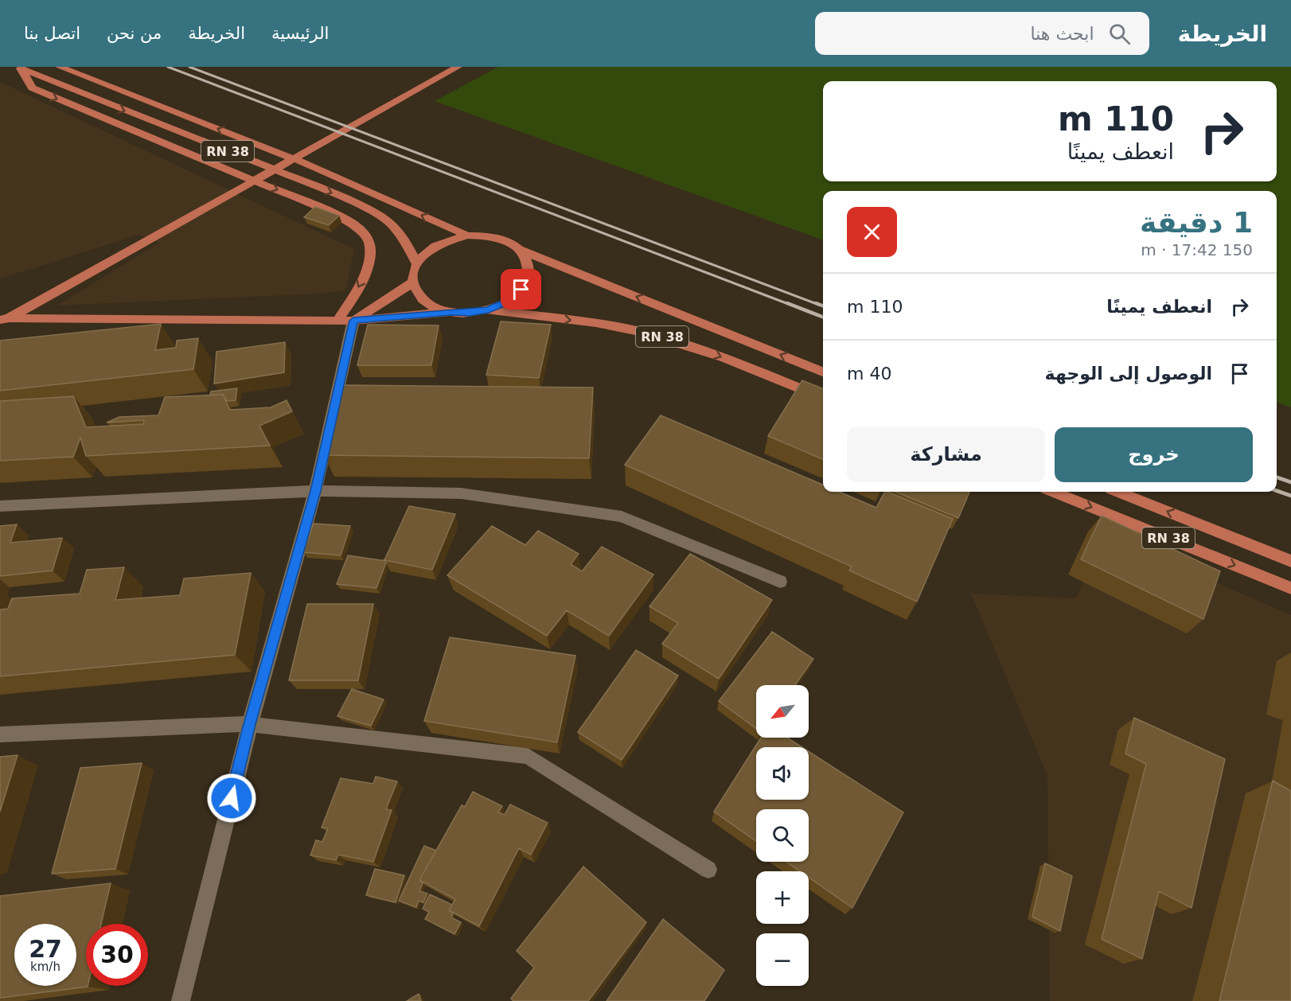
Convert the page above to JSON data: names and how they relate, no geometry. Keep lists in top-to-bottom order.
{
  "streets": {
    "main road": ["RN 38"]
  },
  "north": "bottom left",
  "page": {
    "header": "الخريطة",
    "search": "ابحث هنا",
    "nav": [
      "الرئيسية",
      "الخريطة",
      "من نحن",
      "اتصل بنا"
    ],
    "turn": ["110 m", "انعطف يمينًا"],
    "heading": ["1 دقيقة", "150 m · 17:42"],
    "list": [
      {
        "name": "انعطف يمينًا",
        "value": "110 m"
      },
      {
        "name": "الوصول إلى الوجهة",
        "value": "40 m"
      }
    ],
    "buttons": ["خروج", "مشاركة"],
    "map_buttons": ["+", "−"],
    "speed": "27 km/h",
    "limit": "30"
  }
}
